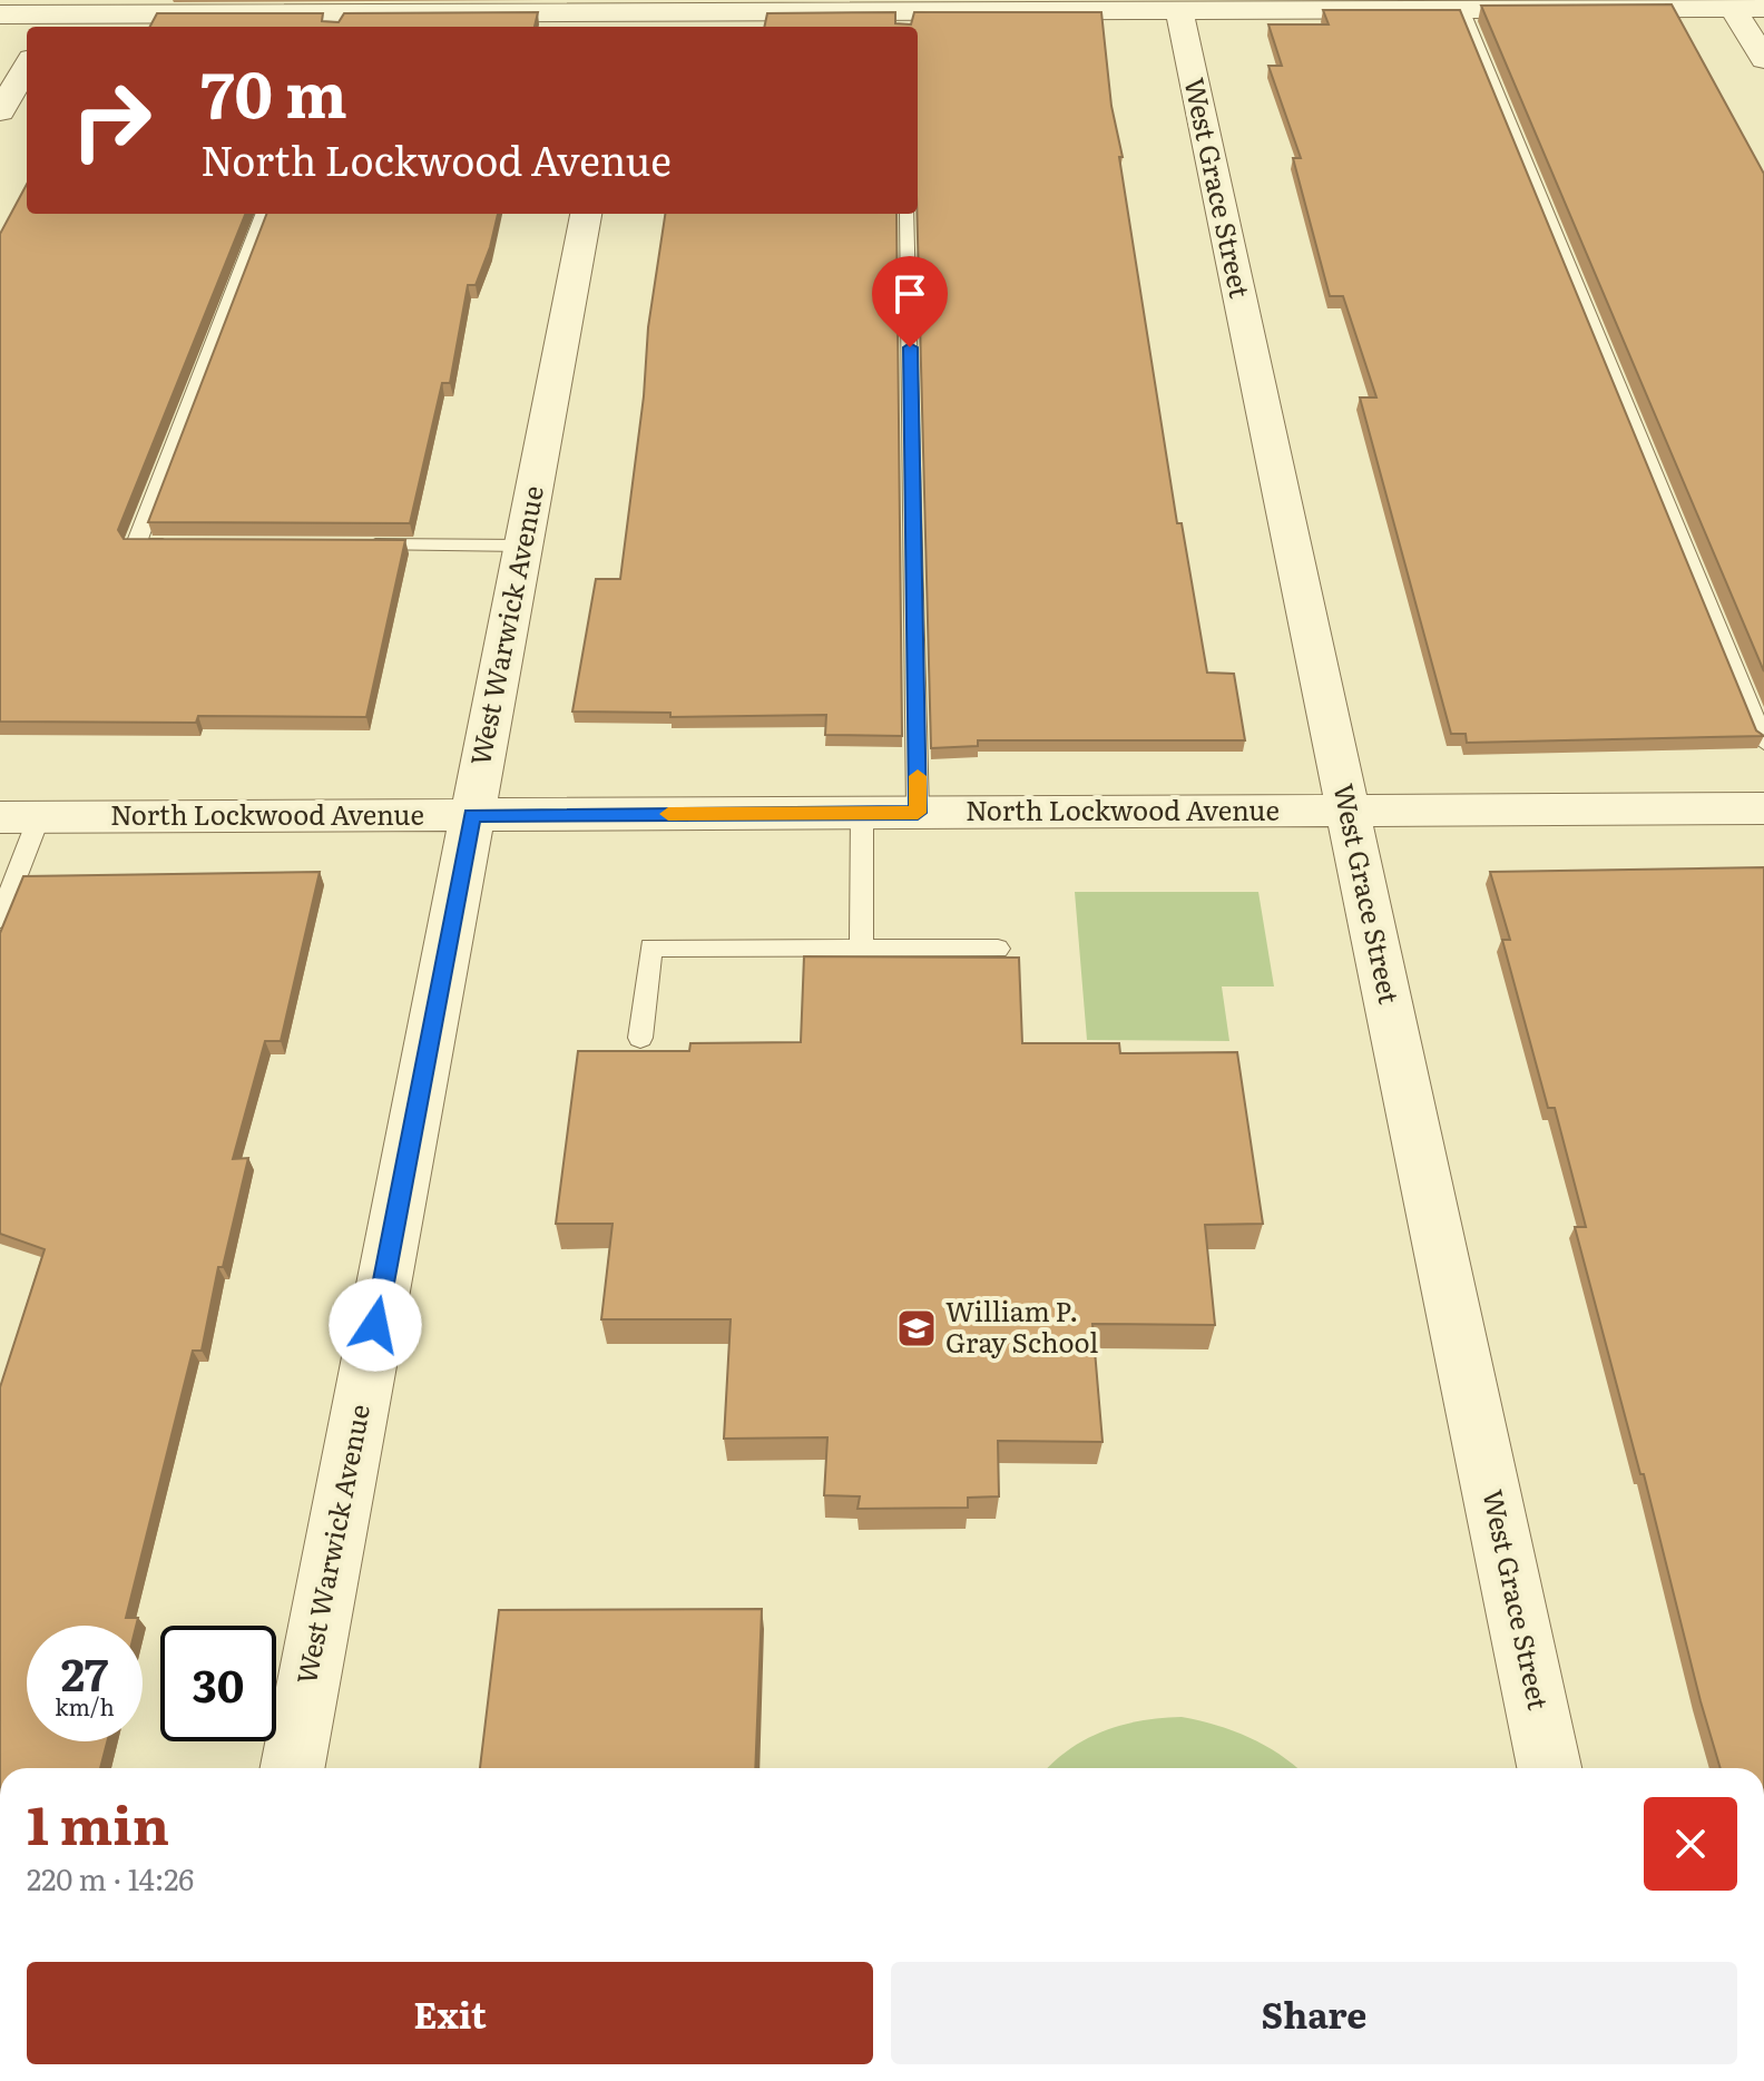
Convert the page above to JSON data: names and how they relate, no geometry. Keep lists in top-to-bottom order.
{
  "streets": {
    "street": ["West Grace Street", "West Warwick Avenue", "North Lockwood Avenue"]
  },
  "crossings": [
    ["West Grace Street", "North Lockwood Avenue"],
    ["West Warwick Avenue", "North Lockwood Avenue"]
  ],
  "places": {
    "school or university": ["William P. Gray School"]
  },
  "page": {
    "turn": ["70 m", "North Lockwood Avenue"],
    "speed": "27 km/h",
    "limit": "30",
    "heading": ["1 min", "220 m · 14:26"],
    "buttons": ["Exit", "Share"]
  }
}
